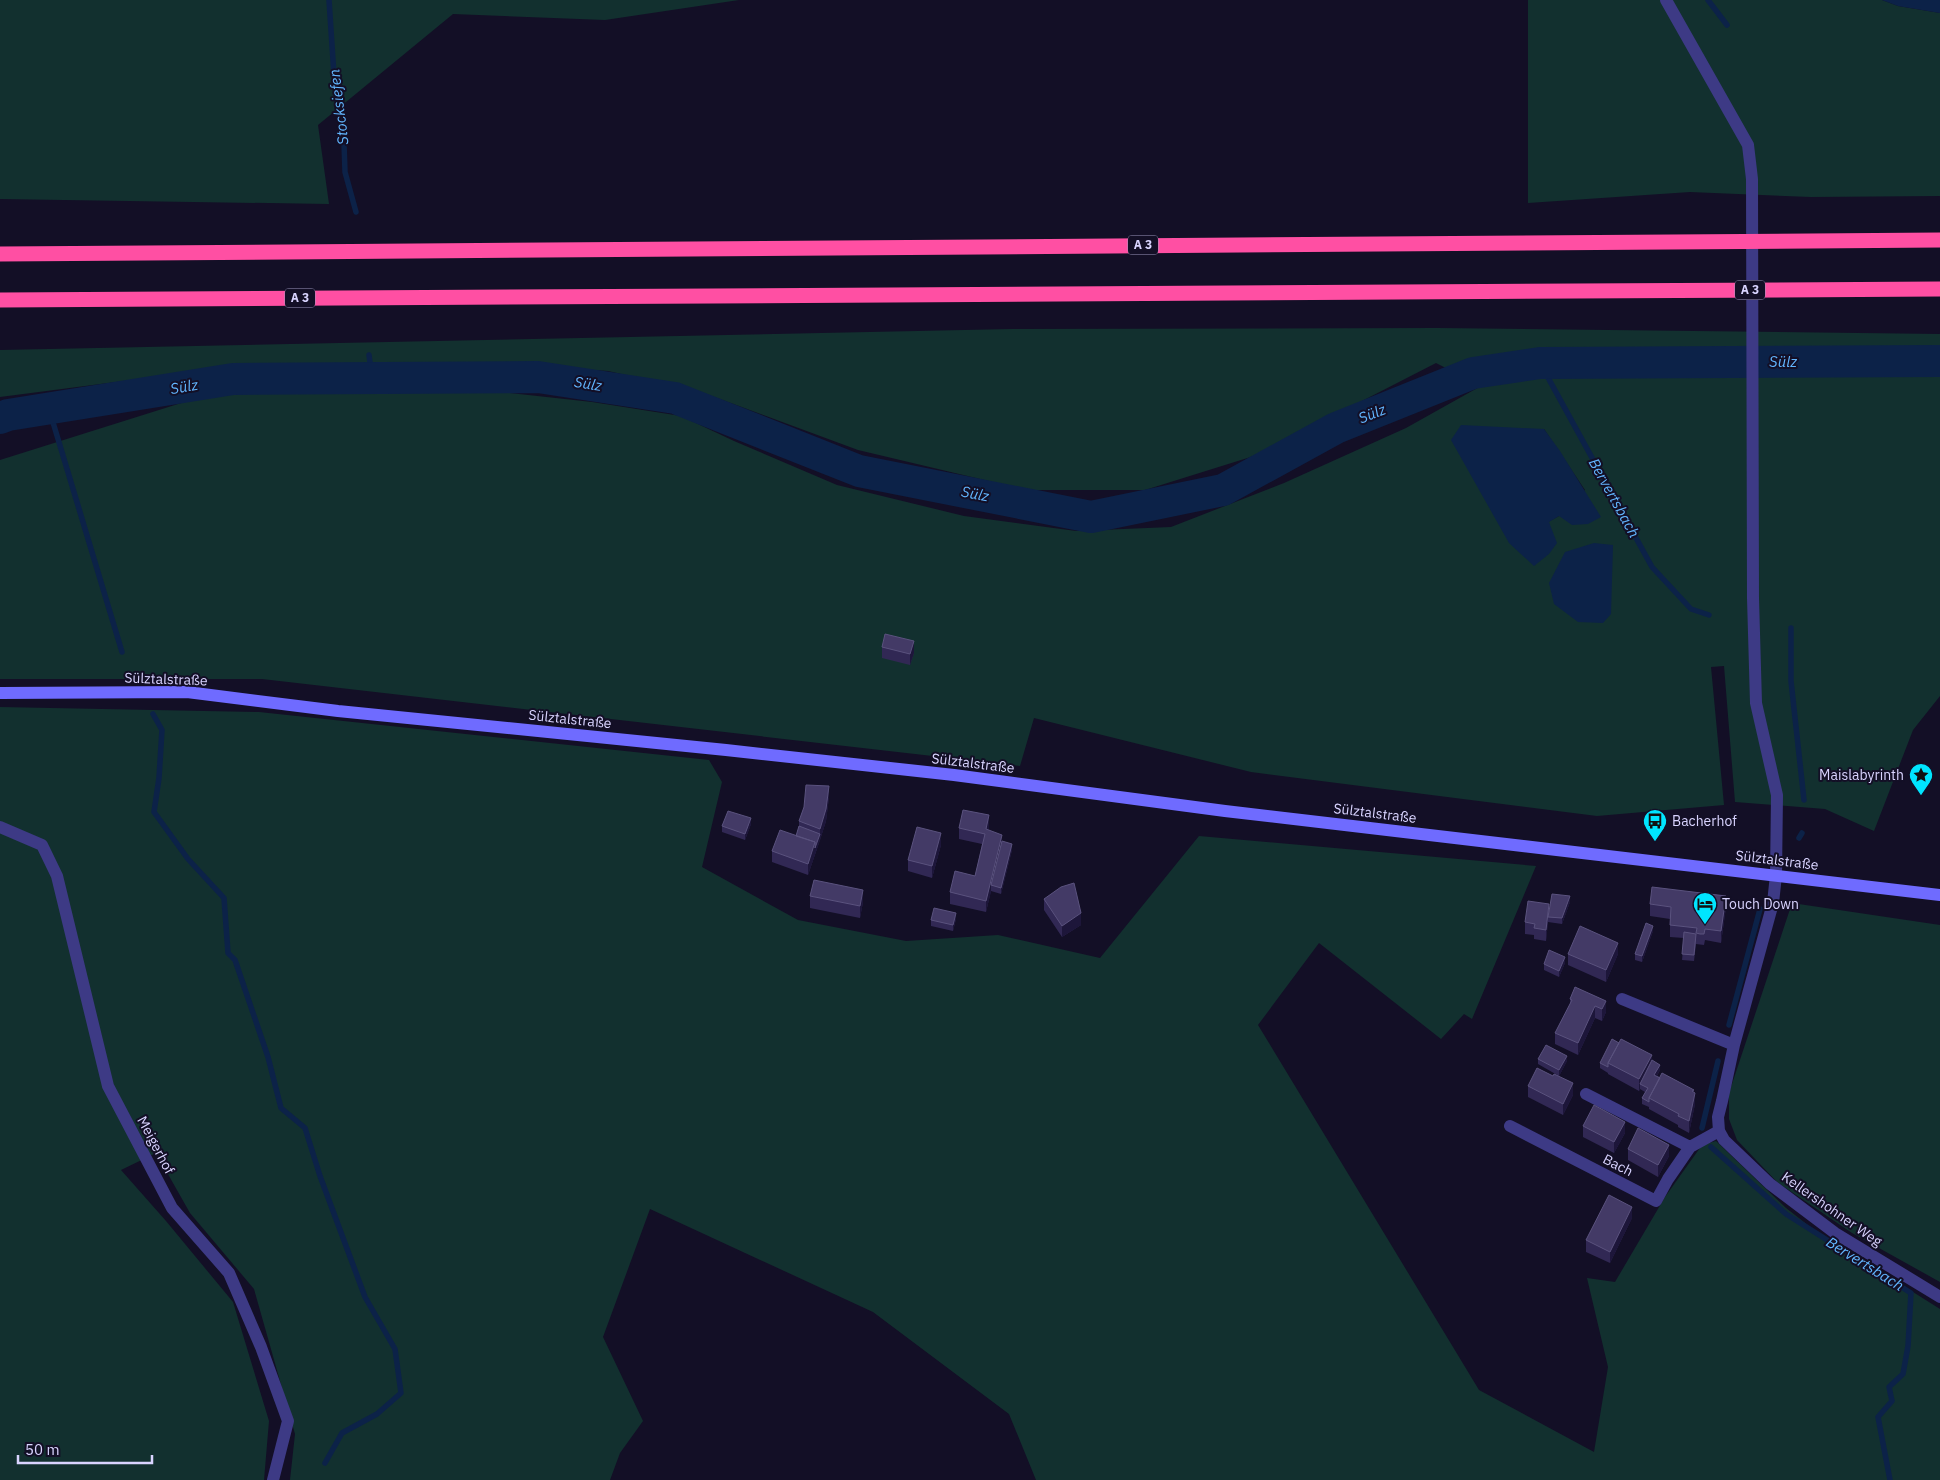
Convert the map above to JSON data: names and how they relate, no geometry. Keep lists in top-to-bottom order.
{
  "streets": {
    "highway": ["A 3"],
    "main road": ["Sülztalstraße"],
    "street": ["Meigerhof", "Bach", "Kellershohner Weg"]
  },
  "crossings": [
    ["Bach", "Kellershohner Weg"]
  ],
  "water": ["Stocksiefen", "Sülz", "Bervertsbach"],
  "places": {
    "place": ["Maislabyrinth"],
    "bus stop": ["Bacherhof"],
    "hotel": ["Touch Down"]
  },
  "scale_bar": "50 m"
}
